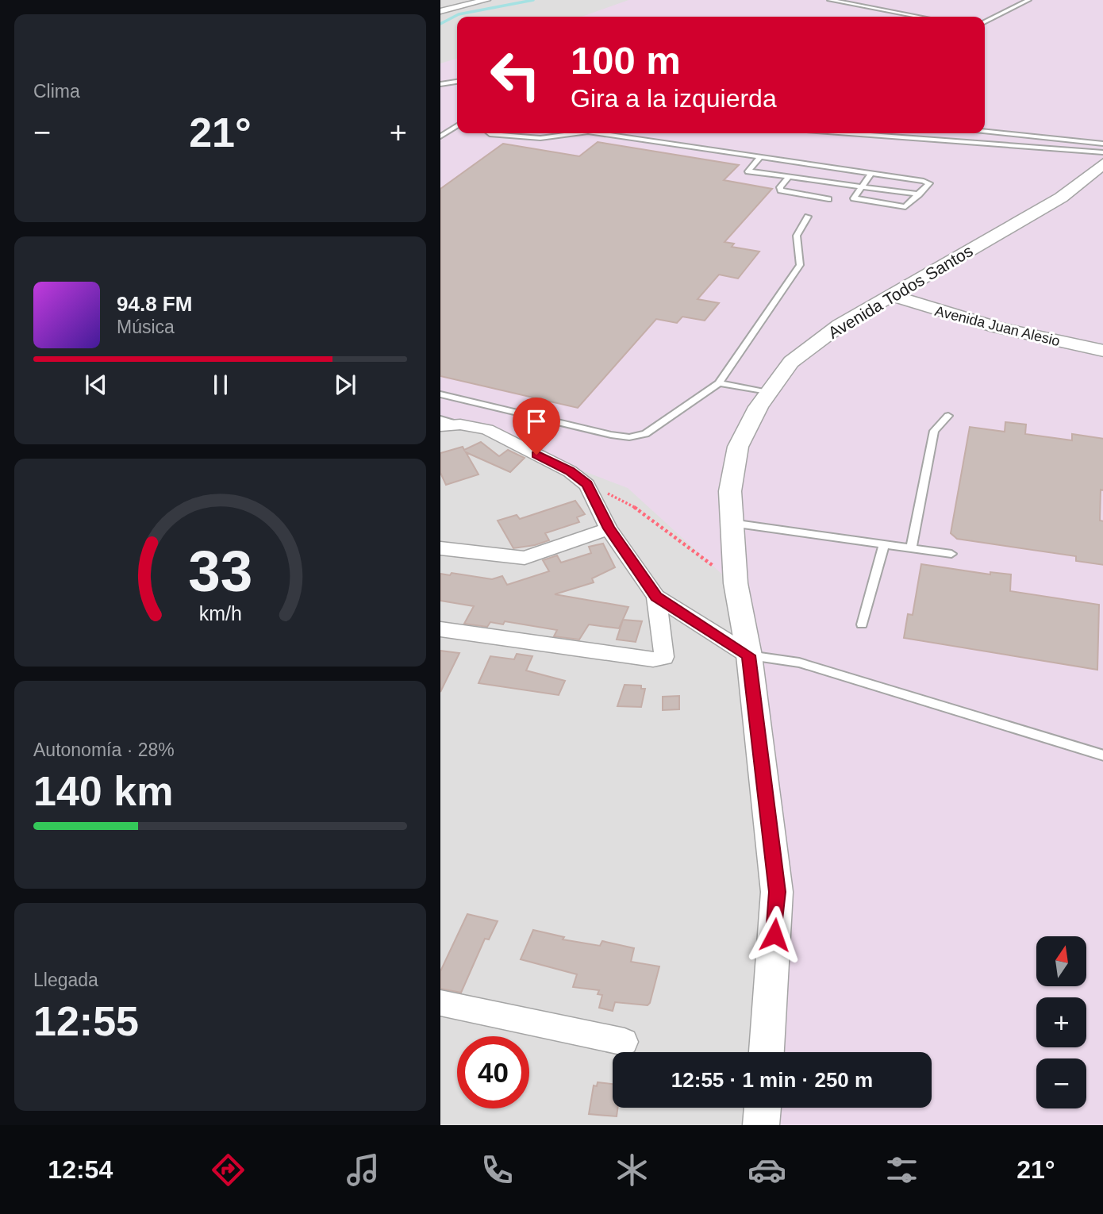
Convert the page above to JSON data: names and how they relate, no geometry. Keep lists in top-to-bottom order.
{
  "streets": {
    "street": ["Avenida Todos Santos", "Avenida Juan Alesio"]
  },
  "crossings": [
    ["Avenida Todos Santos", "Avenida Juan Alesio"]
  ],
  "north": "top",
  "page": {
    "tile": [
      "Clima",
      ["Autonomía · 28%", "140 km"],
      ["Llegada", "12:55"]
    ],
    "turn": ["100 m", "Gira a la izquierda"],
    "heat": ["−", "21°", "+"],
    "song": ["94.8 FM", "Música"],
    "map_buttons": ["+", "−"],
    "limit": "40",
    "trip": "12:55 · 1 min · 250 m",
    "tabs": ["12:54", "21°"],
    "gauge": ["33", "km/h"]
  }
}
